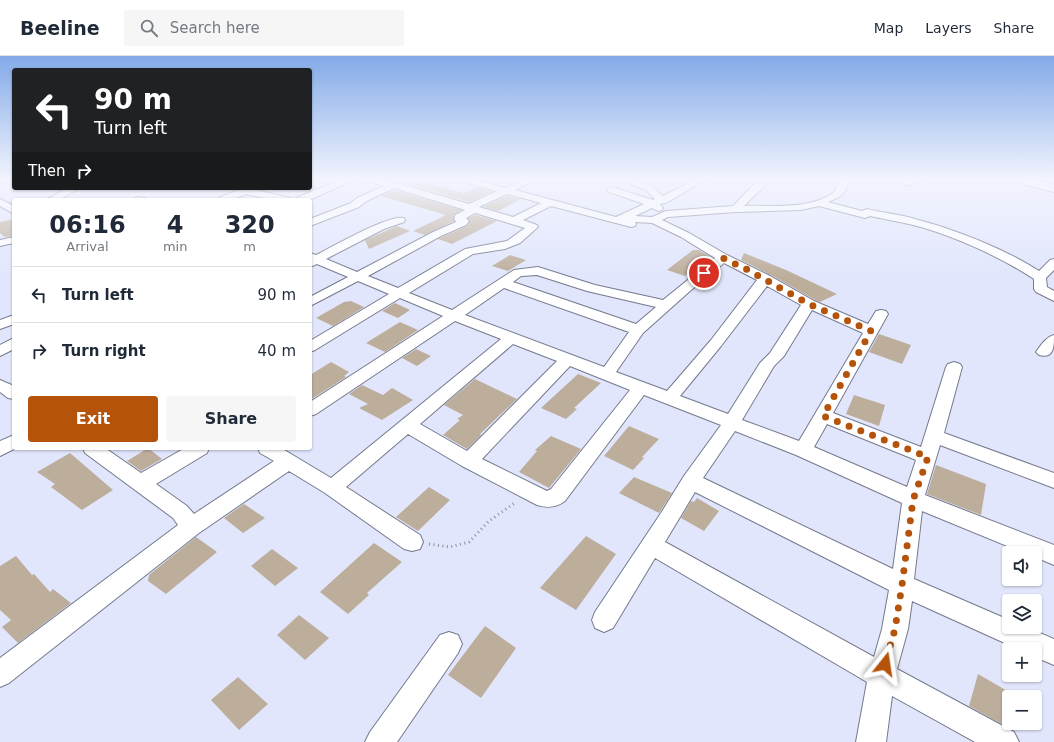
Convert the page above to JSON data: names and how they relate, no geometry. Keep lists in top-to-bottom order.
{
  "page": {
    "header": "Beeline",
    "search": "Search here",
    "nav": ["Map", "Layers", "Share"],
    "turn": ["90 m", "Turn left"],
    "then": "Then",
    "eta": [
      "06:16",
      "Arrival",
      "4",
      "min",
      "320",
      "m"
    ],
    "list": [
      {
        "name": "Turn left",
        "value": "90 m"
      },
      {
        "name": "Turn right",
        "value": "40 m"
      }
    ],
    "buttons": ["Exit", "Share"],
    "map_buttons": ["+", "−"]
  }
}
